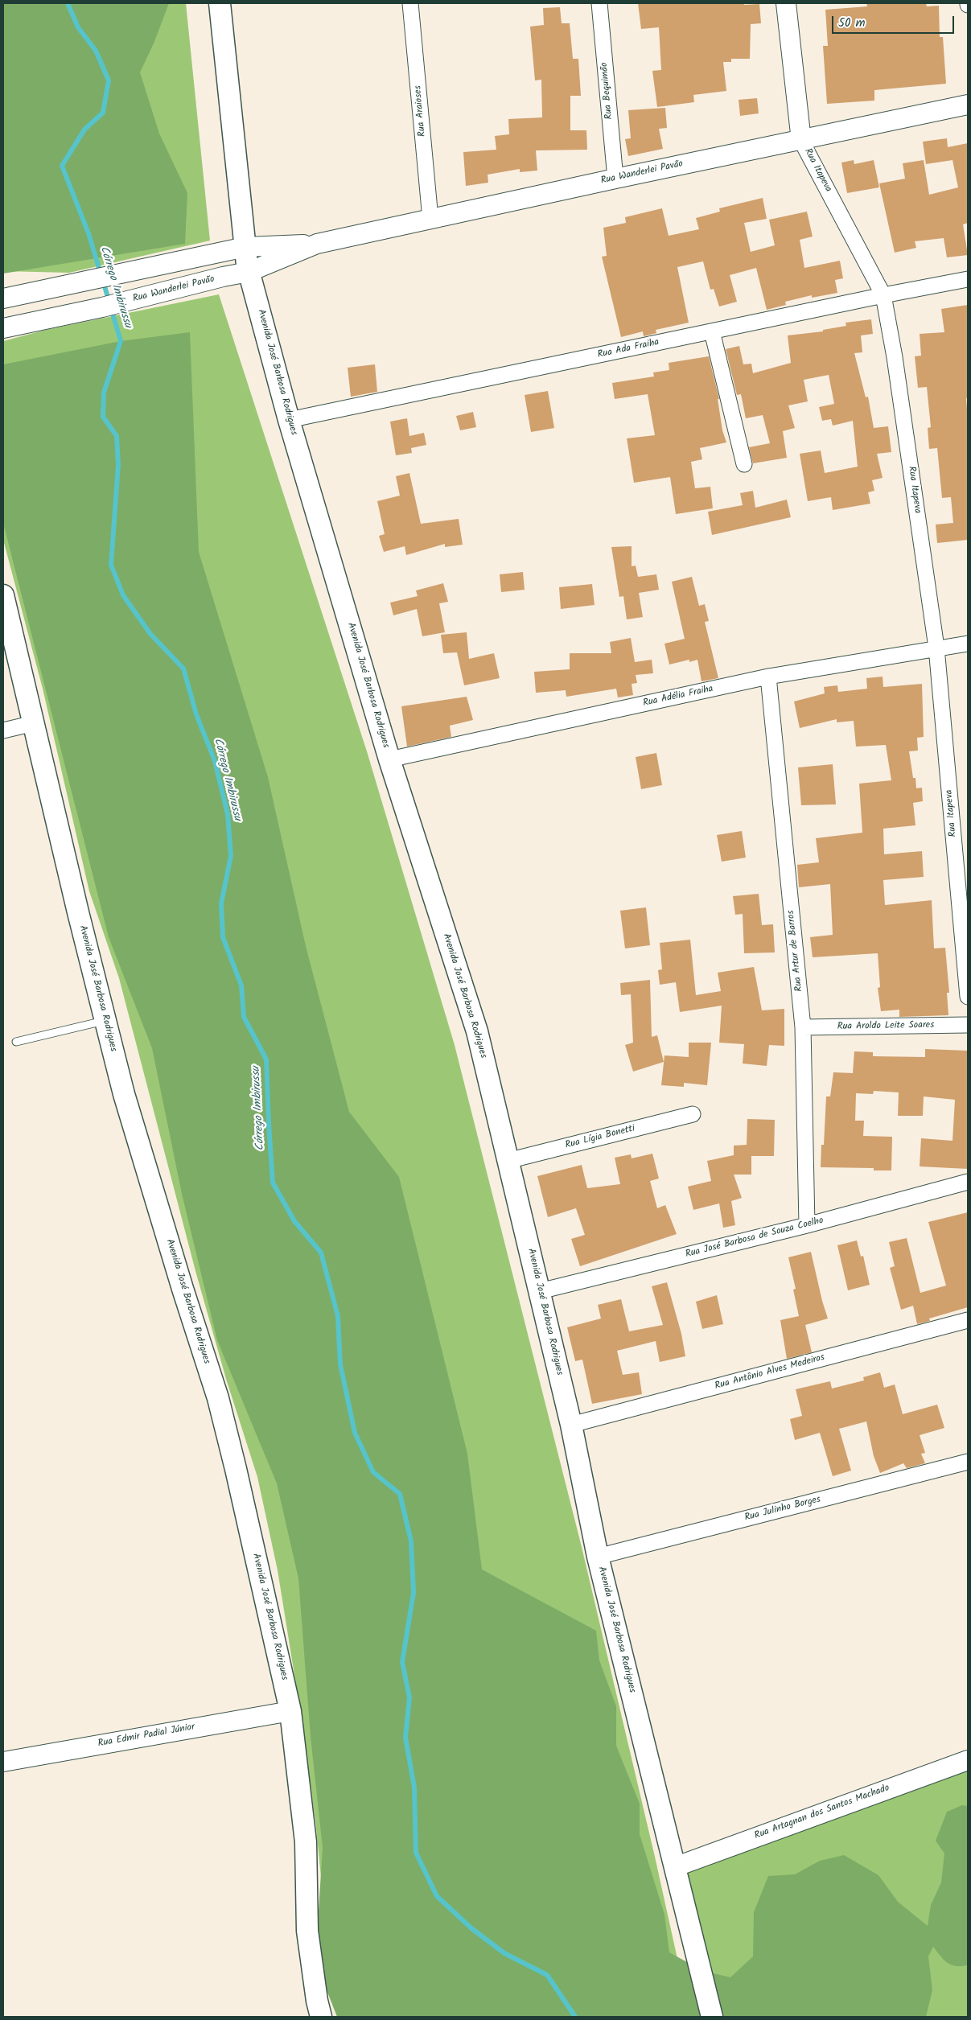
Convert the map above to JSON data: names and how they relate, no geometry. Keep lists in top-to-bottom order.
{
  "streets": {
    "main road": ["Avenida José Barbosa Rodrigues"],
    "street": [
      "Rua Bequimão",
      "Rua Araioses",
      "Rua Itapeva",
      "Rua Wanderlei Pavão",
      "Rua Ada Fraiha",
      "Rua Adélia Fraiha",
      "Rua Artur de Barros",
      "Rua Aroldo Leite Soares",
      "Rua Lígia Bonetti",
      "Rua José Barbosa de Souza Coelho",
      "Rua Antônio Alves Medeiros",
      "Rua Julinho Borges",
      "Rua Edmir Padial Júnior",
      "Rua Artagnan dos Santos Machado"
    ]
  },
  "crossings": [
    ["Rua Bequimão", "Rua Wanderlei Pavão"],
    ["Rua Araioses", "Rua Wanderlei Pavão"],
    ["Rua Itapeva", "Rua Wanderlei Pavão"],
    ["Rua Itapeva", "Rua Ada Fraiha"],
    ["Rua Itapeva", "Rua Adélia Fraiha"],
    ["Rua Wanderlei Pavão", "Avenida José Barbosa Rodrigues"],
    ["Rua Ada Fraiha", "Avenida José Barbosa Rodrigues"],
    ["Avenida José Barbosa Rodrigues", "Rua Adélia Fraiha"],
    ["Avenida José Barbosa Rodrigues", "Rua Lígia Bonetti"],
    ["Avenida José Barbosa Rodrigues", "Rua José Barbosa de Souza Coelho"],
    ["Avenida José Barbosa Rodrigues", "Rua Antônio Alves Medeiros"],
    ["Avenida José Barbosa Rodrigues", "Rua Julinho Borges"],
    ["Avenida José Barbosa Rodrigues", "Rua Edmir Padial Júnior"],
    ["Avenida José Barbosa Rodrigues", "Rua Artagnan dos Santos Machado"],
    ["Rua Adélia Fraiha", "Rua Artur de Barros"],
    ["Rua Artur de Barros", "Rua Aroldo Leite Soares"],
    ["Rua Artur de Barros", "Rua José Barbosa de Souza Coelho"]
  ],
  "water": ["Córrego Imbirussu"],
  "scale_bar": "50 m"
}
